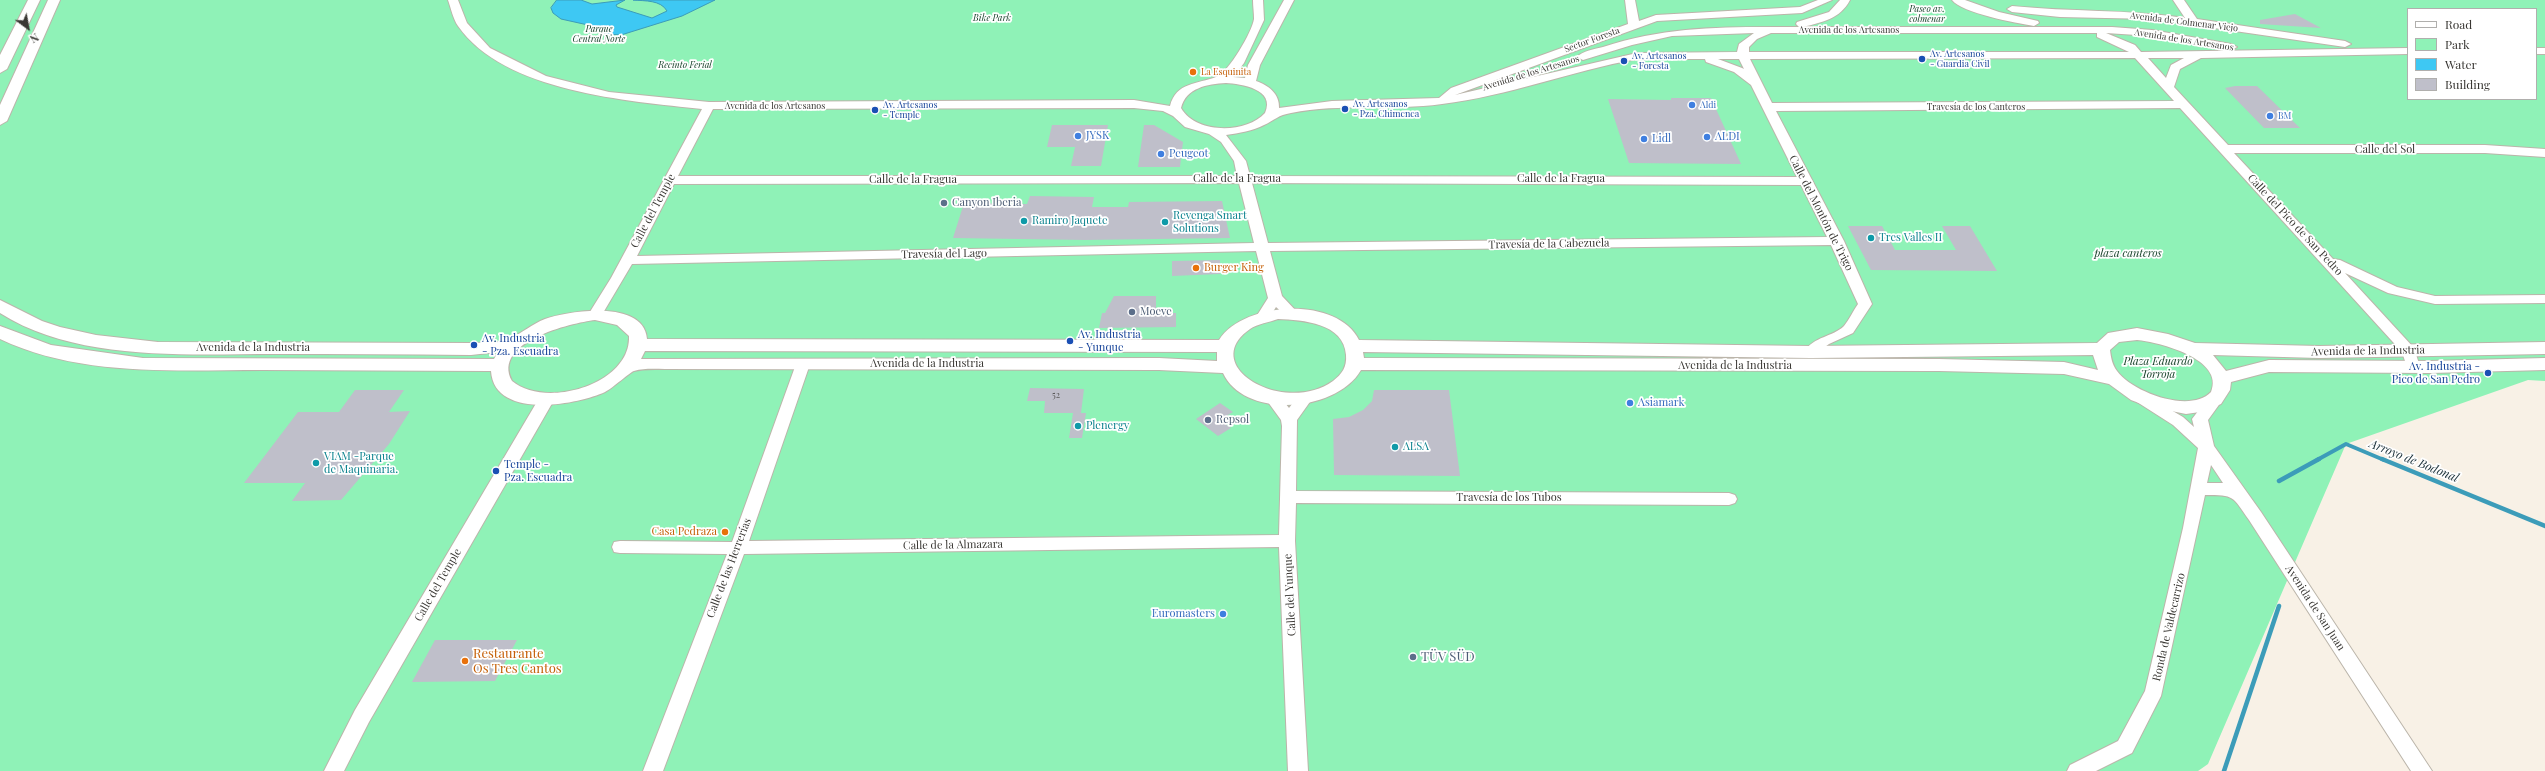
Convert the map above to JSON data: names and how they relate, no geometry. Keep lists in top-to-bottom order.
{
  "streets": {
    "street": [
      "Avenida de Colmenar Viejo",
      "Avenida de los Artesanos",
      "Sector Foresta",
      "Travesía de los Canteros",
      "Calle del Sol",
      "Calle de la Fragua",
      "Calle del Temple",
      "Calle del Montón de Trigo",
      "Calle del Pico de San Pedro",
      "Travesía de la Cabezuela",
      "Travesía del Lago",
      "Avenida de la Industria",
      "Travesía de los Tubos",
      "Calle de la Almazara",
      "Calle de las Herrerías",
      "Calle del Yunque",
      "Avenida de San Juan",
      "Ronda de Valdecarrizo"
    ]
  },
  "crossings": [
    ["Avenida de Colmenar Viejo", "Avenida de los Artesanos"],
    ["Avenida de los Artesanos", "Sector Foresta"],
    ["Avenida de los Artesanos", "Calle del Temple"],
    ["Avenida de los Artesanos", "Calle del Montón de Trigo"],
    ["Avenida de los Artesanos", "Calle del Pico de San Pedro"],
    ["Travesía de los Canteros", "Calle del Montón de Trigo"],
    ["Travesía de los Canteros", "Calle del Pico de San Pedro"],
    ["Calle del Sol", "Calle del Pico de San Pedro"],
    ["Calle de la Fragua", "Calle del Temple"],
    ["Calle de la Fragua", "Calle del Montón de Trigo"],
    ["Calle del Temple", "Travesía del Lago"],
    ["Calle del Montón de Trigo", "Travesía de la Cabezuela"],
    ["Calle del Montón de Trigo", "Avenida de la Industria"],
    ["Calle del Pico de San Pedro", "Avenida de la Industria"],
    ["Travesía de la Cabezuela", "Travesía del Lago"],
    ["Avenida de la Industria", "Calle de las Herrerías"],
    ["Travesía de los Tubos", "Calle del Yunque"],
    ["Calle de la Almazara", "Calle de las Herrerías"],
    ["Calle de la Almazara", "Calle del Yunque"],
    ["Avenida de San Juan", "Ronda de Valdecarrizo"]
  ],
  "water": ["Arroyo de Bodonal"],
  "parks": [
    "Paseo av. colmenar",
    "Bike Park",
    "Parque Central Norte",
    "Recinto Ferial",
    "plaza canteros",
    "Plaza Eduardo Torroja"
  ],
  "places": [
    "Av. Artesanos - Guardia Civil",
    "Av. Artesanos - Foresta",
    "La Esquinita",
    "Aldi",
    "Av. Artesanos - Pza. Chimenea",
    "Av. Artesanos - Temple",
    "BM",
    "JYSK",
    "ALDI",
    "Lidl",
    "Peugeot",
    "Canyon Iberia",
    "Ramiro Jaquete",
    "Revenga Smart Solutions",
    "Tres Valles II",
    "Burger King",
    "Moeve",
    "Av. Industria - Yunque",
    "Av. Industria - Pza. Escuadra",
    "Av. Industria - Pico de San Pedro",
    "Asiamark",
    "Repsol",
    "Plenergy",
    "ALSA",
    "VIAM -Parque de Maquinaria.",
    "Temple - Pza. Escuadra",
    "Casa Pedraza",
    "Euromasters",
    "TÜV SÜD",
    "Restaurante Os Tres Cantos"
  ],
  "house_numbers": ["52"],
  "legend": [
    "Road",
    "Park",
    "Water",
    "Building"
  ],
  "north": "bottom right"
}
